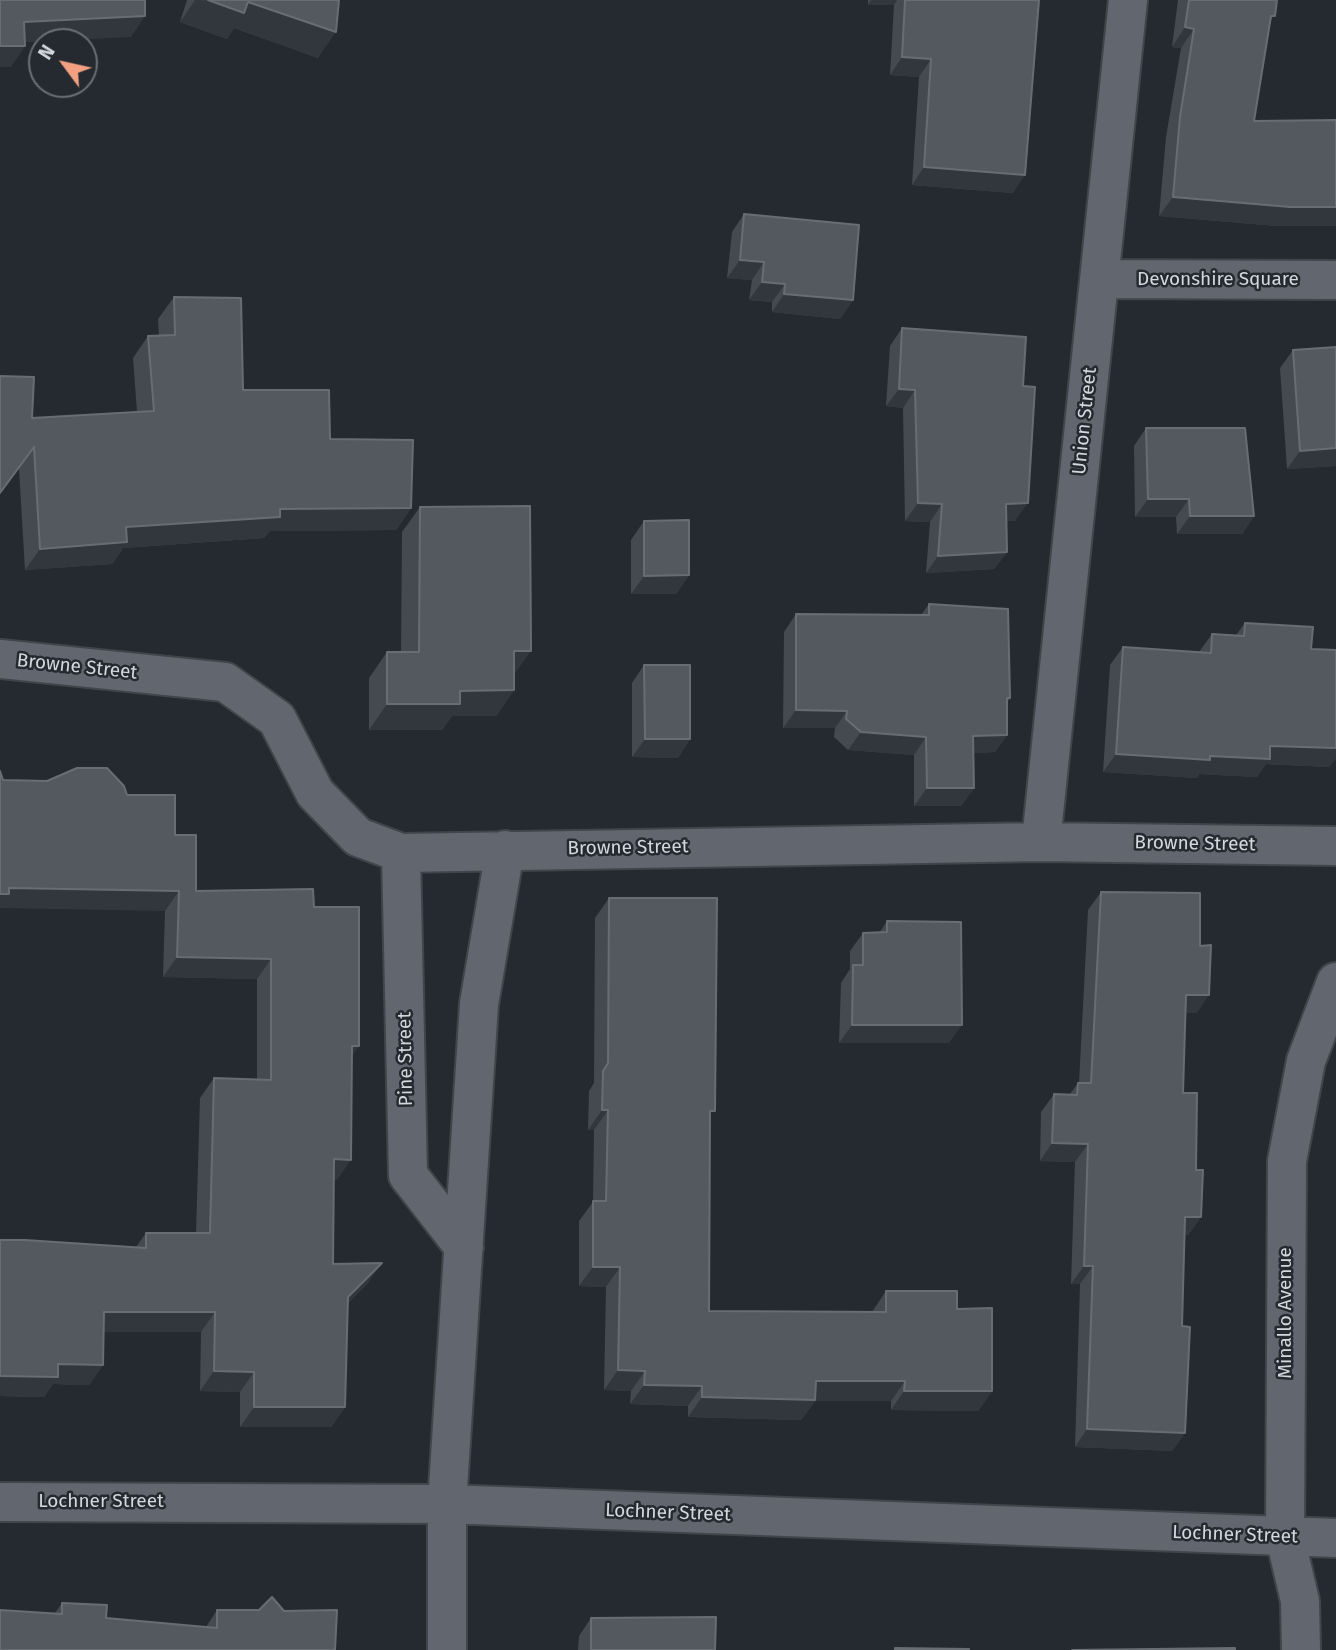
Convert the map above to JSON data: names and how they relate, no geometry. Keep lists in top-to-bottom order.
{
  "streets": {
    "street": [
      "Devonshire Square",
      "Union Street",
      "Browne Street",
      "Pine Street",
      "Minallo Avenue",
      "Lochner Street"
    ]
  },
  "crossings": [
    ["Devonshire Square", "Union Street"],
    ["Union Street", "Browne Street"],
    ["Browne Street", "Pine Street"],
    ["Minallo Avenue", "Lochner Street"]
  ],
  "north": "top left"
}
